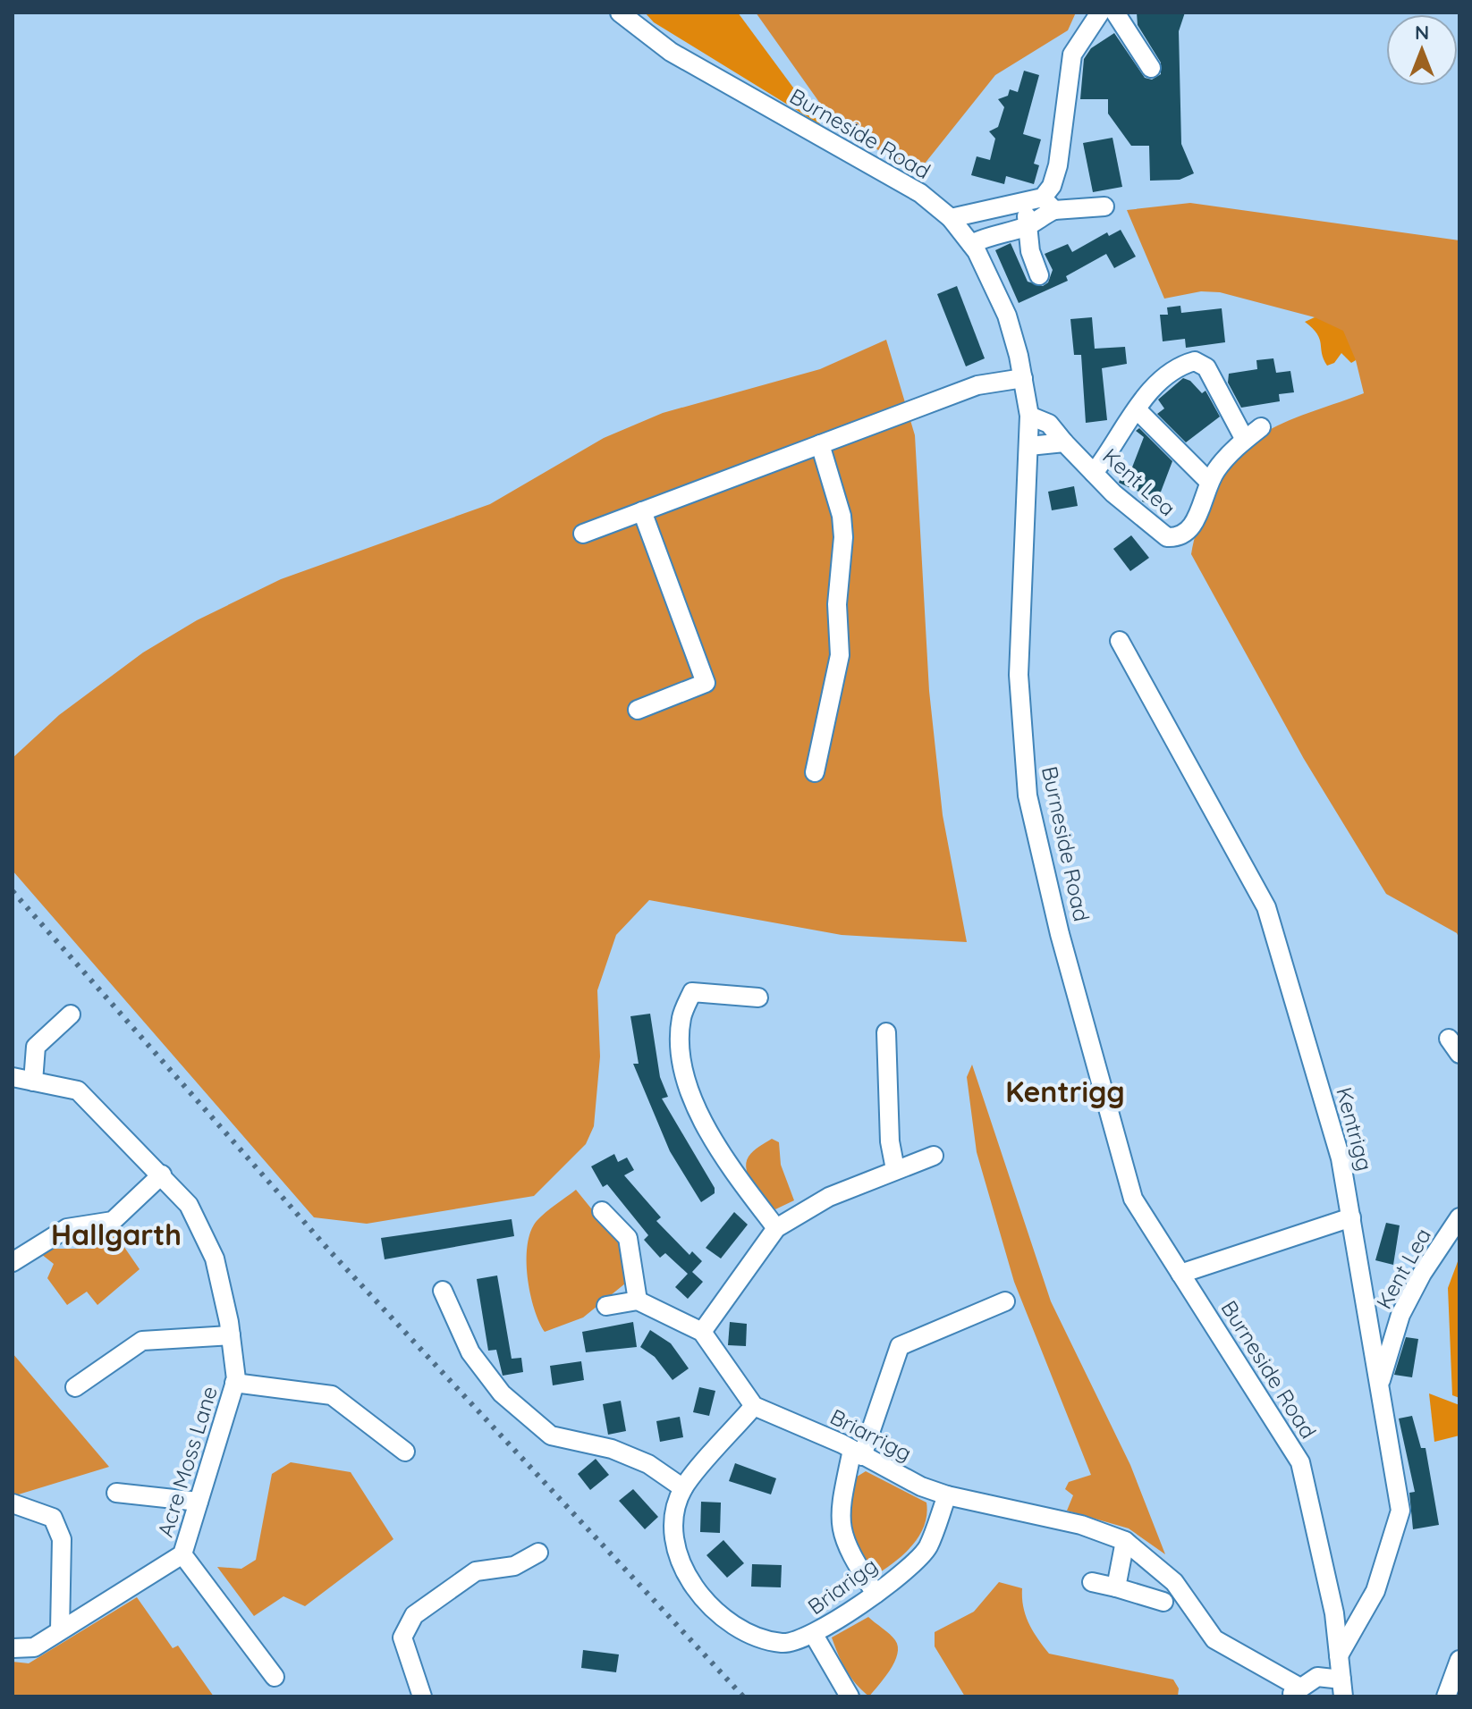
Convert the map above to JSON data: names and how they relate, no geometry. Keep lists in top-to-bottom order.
{
  "streets": {
    "street": [
      "Burneside Road",
      "Kent Lea",
      "Kentrigg",
      "Briarrigg",
      "Acre Moss Lane",
      "Briarigg"
    ]
  },
  "crossings": [
    ["Burneside Road", "Kent Lea"],
    ["Burneside Road", "Kentrigg"],
    ["Kent Lea", "Kentrigg"],
    ["Briarrigg", "Briarigg"]
  ],
  "districts": ["Kentrigg", "Hallgarth"],
  "north": "top"
}
